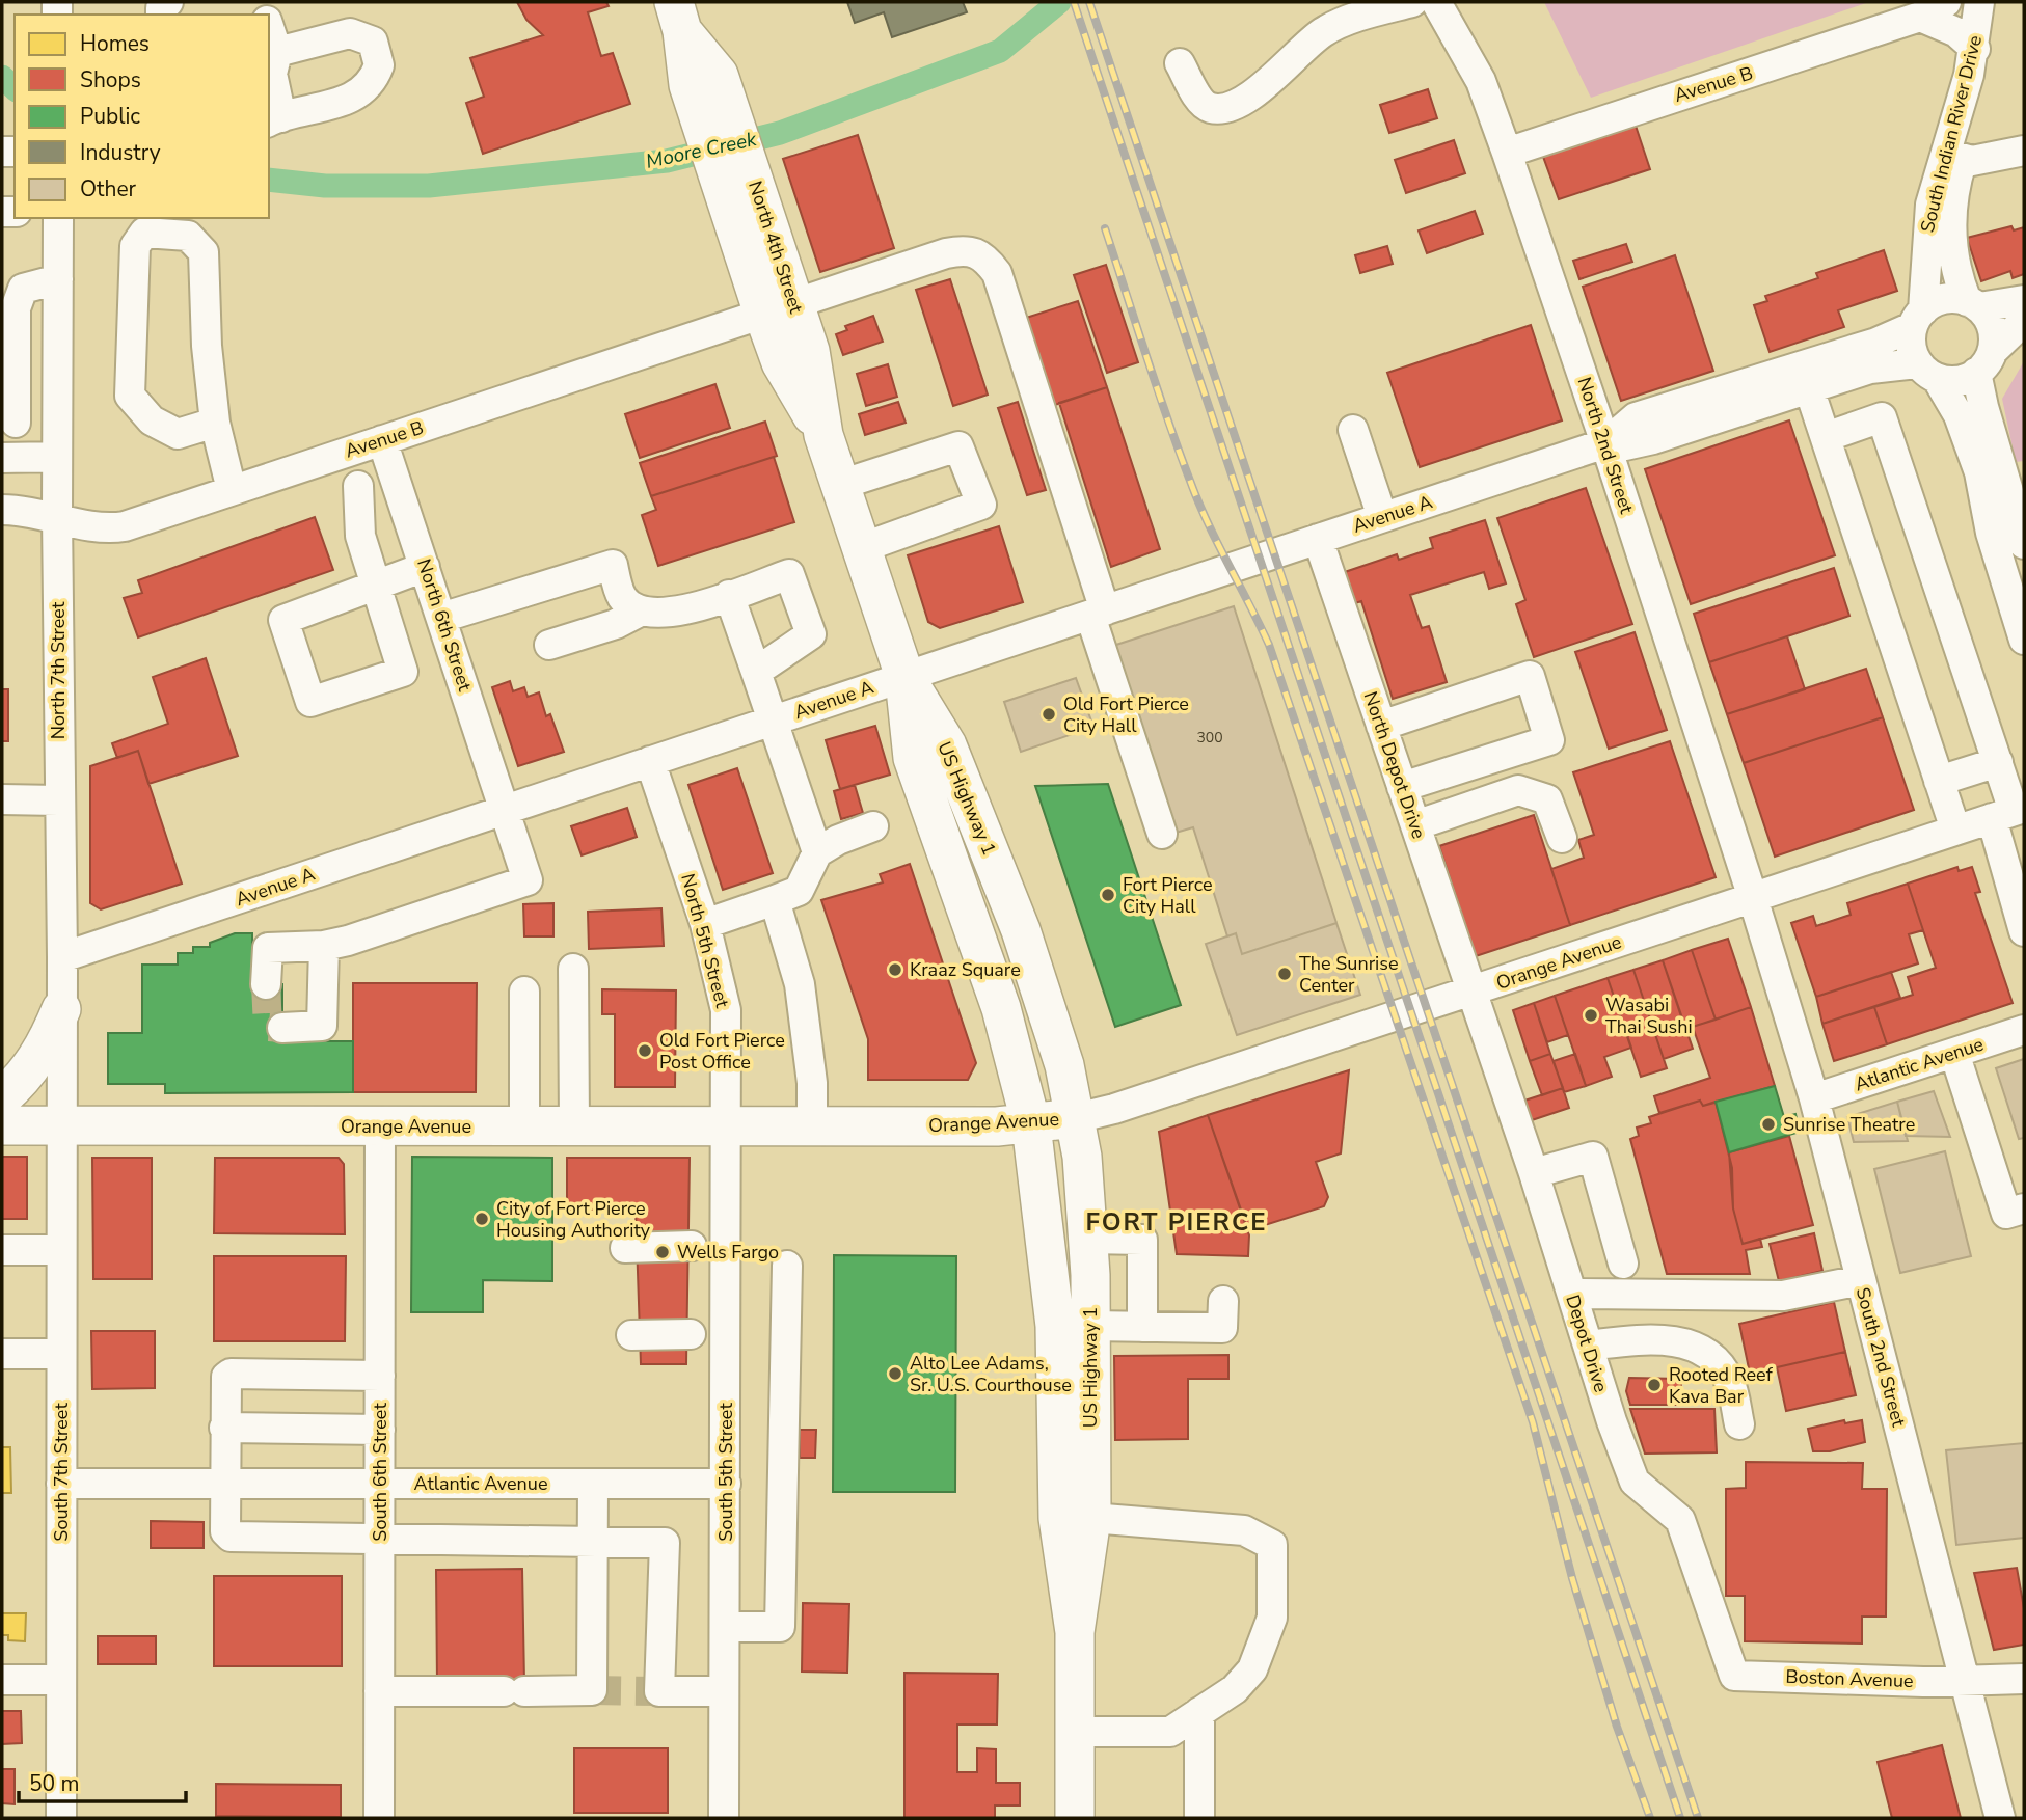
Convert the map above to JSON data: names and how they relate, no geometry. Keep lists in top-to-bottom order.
{
  "streets": {
    "main road": ["North 4th Street", "US Highway 1", "Orange Avenue"],
    "street": [
      "Avenue B",
      "South Indian River Drive",
      "North 2nd Street",
      "Avenue A",
      "North 6th Street",
      "North 7th Street",
      "North Depot Drive",
      "North 5th Street",
      "Atlantic Avenue",
      "Depot Drive",
      "South 2nd Street",
      "South 7th Street",
      "South 6th Street",
      "South 5th Street",
      "Boston Avenue"
    ]
  },
  "crossings": [
    ["Avenue B", "North 4th Street"],
    ["Avenue B", "North 2nd Street"],
    ["Avenue B", "Avenue A"],
    ["Avenue B", "North 6th Street"],
    ["Avenue B", "North 7th Street"],
    ["South Indian River Drive", "Avenue A"],
    ["North 4th Street", "Avenue A"],
    ["North 4th Street", "US Highway 1"],
    ["North 2nd Street", "Avenue A"],
    ["North 2nd Street", "Orange Avenue"],
    ["North 2nd Street", "South 2nd Street"],
    ["Avenue A", "North 6th Street"],
    ["Avenue A", "North 7th Street"],
    ["Avenue A", "North Depot Drive"],
    ["Avenue A", "US Highway 1"],
    ["Avenue A", "North 5th Street"],
    ["North 7th Street", "Orange Avenue"],
    ["North 7th Street", "South 7th Street"],
    ["North Depot Drive", "Orange Avenue"],
    ["North Depot Drive", "Depot Drive"],
    ["US Highway 1", "Orange Avenue"],
    ["North 5th Street", "Orange Avenue"],
    ["North 5th Street", "South 5th Street"],
    ["Orange Avenue", "Depot Drive"],
    ["Orange Avenue", "South 2nd Street"],
    ["Orange Avenue", "South 7th Street"],
    ["Orange Avenue", "South 6th Street"],
    ["Orange Avenue", "South 5th Street"],
    ["Atlantic Avenue", "South 2nd Street"],
    ["Atlantic Avenue", "South 7th Street"],
    ["Atlantic Avenue", "South 6th Street"],
    ["Atlantic Avenue", "South 5th Street"],
    ["Depot Drive", "Boston Avenue"],
    ["South 2nd Street", "Boston Avenue"]
  ],
  "districts": ["FORT PIERCE"],
  "water": ["Moore Creek"],
  "places": [
    "Old Fort Pierce City Hall",
    "Fort Pierce City Hall",
    "Kraaz Square",
    "The Sunrise Center",
    "Wasabi Thai Sushi",
    "Old Fort Pierce Post Office",
    "Sunrise Theatre",
    "City of Fort Pierce Housing Authority",
    "Wells Fargo",
    "Alto Lee Adams, Sr. U.S. Courthouse",
    "Rooted Reef Kava Bar"
  ],
  "house_numbers": ["300"],
  "legend": [
    "Homes",
    "Shops",
    "Public",
    "Industry",
    "Other"
  ],
  "scale_bar": "50 m"
}
